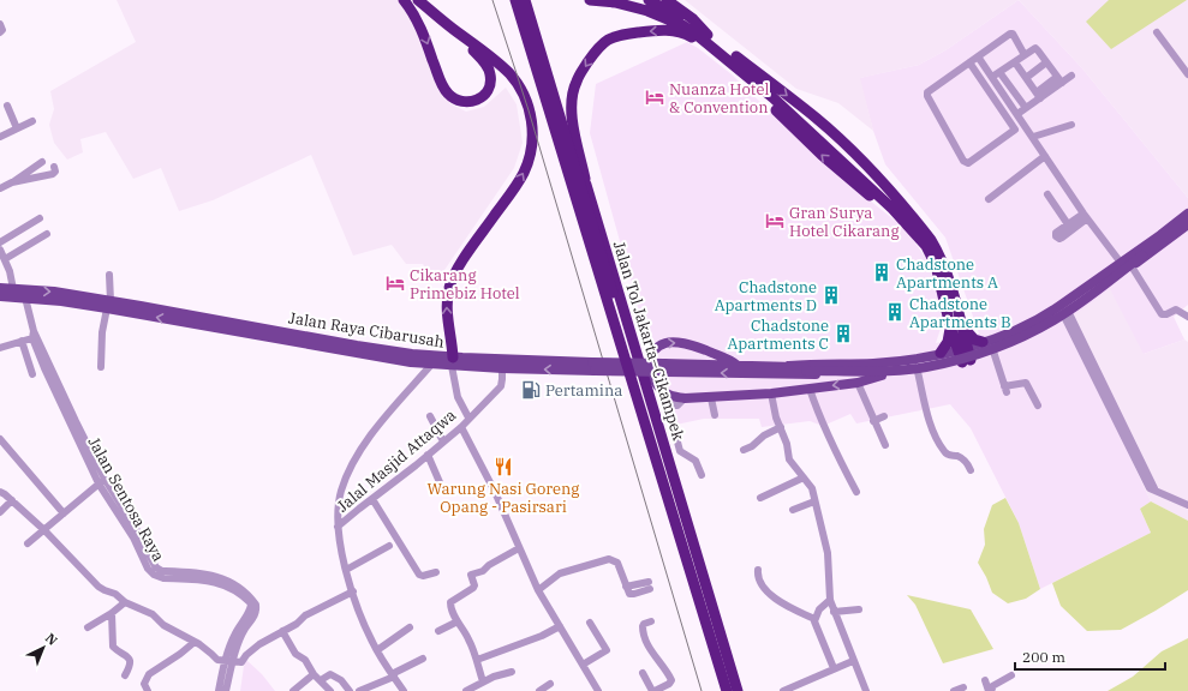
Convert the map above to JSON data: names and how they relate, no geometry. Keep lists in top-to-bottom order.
{
  "streets": {
    "highway": ["Jalan Tol Jakarta–Cikampek"],
    "main road": ["Jalan Raya Cibarusah"],
    "street": ["Jalal Masjid Attaqwa", "Jalan Sentosa Raya"]
  },
  "crossings": [
    ["Jalan Raya Cibarusah", "Jalal Masjid Attaqwa"],
    ["Jalan Raya Cibarusah", "Jalan Sentosa Raya"]
  ],
  "places": {
    "hotel": ["Nuanza Hotel & Convention", "Gran Surya Hotel Cikarang", "Cikarang Primebiz Hotel"],
    "building": [
      "Chadstone Apartments A",
      "Chadstone Apartments D",
      "Chadstone Apartments B",
      "Chadstone Apartments C"
    ],
    "fuel station": ["Pertamina"],
    "restaurant": ["Warung Nasi Goreng Opang - Pasirsari"]
  },
  "scale_bar": "200 m",
  "north": "top right"
}
